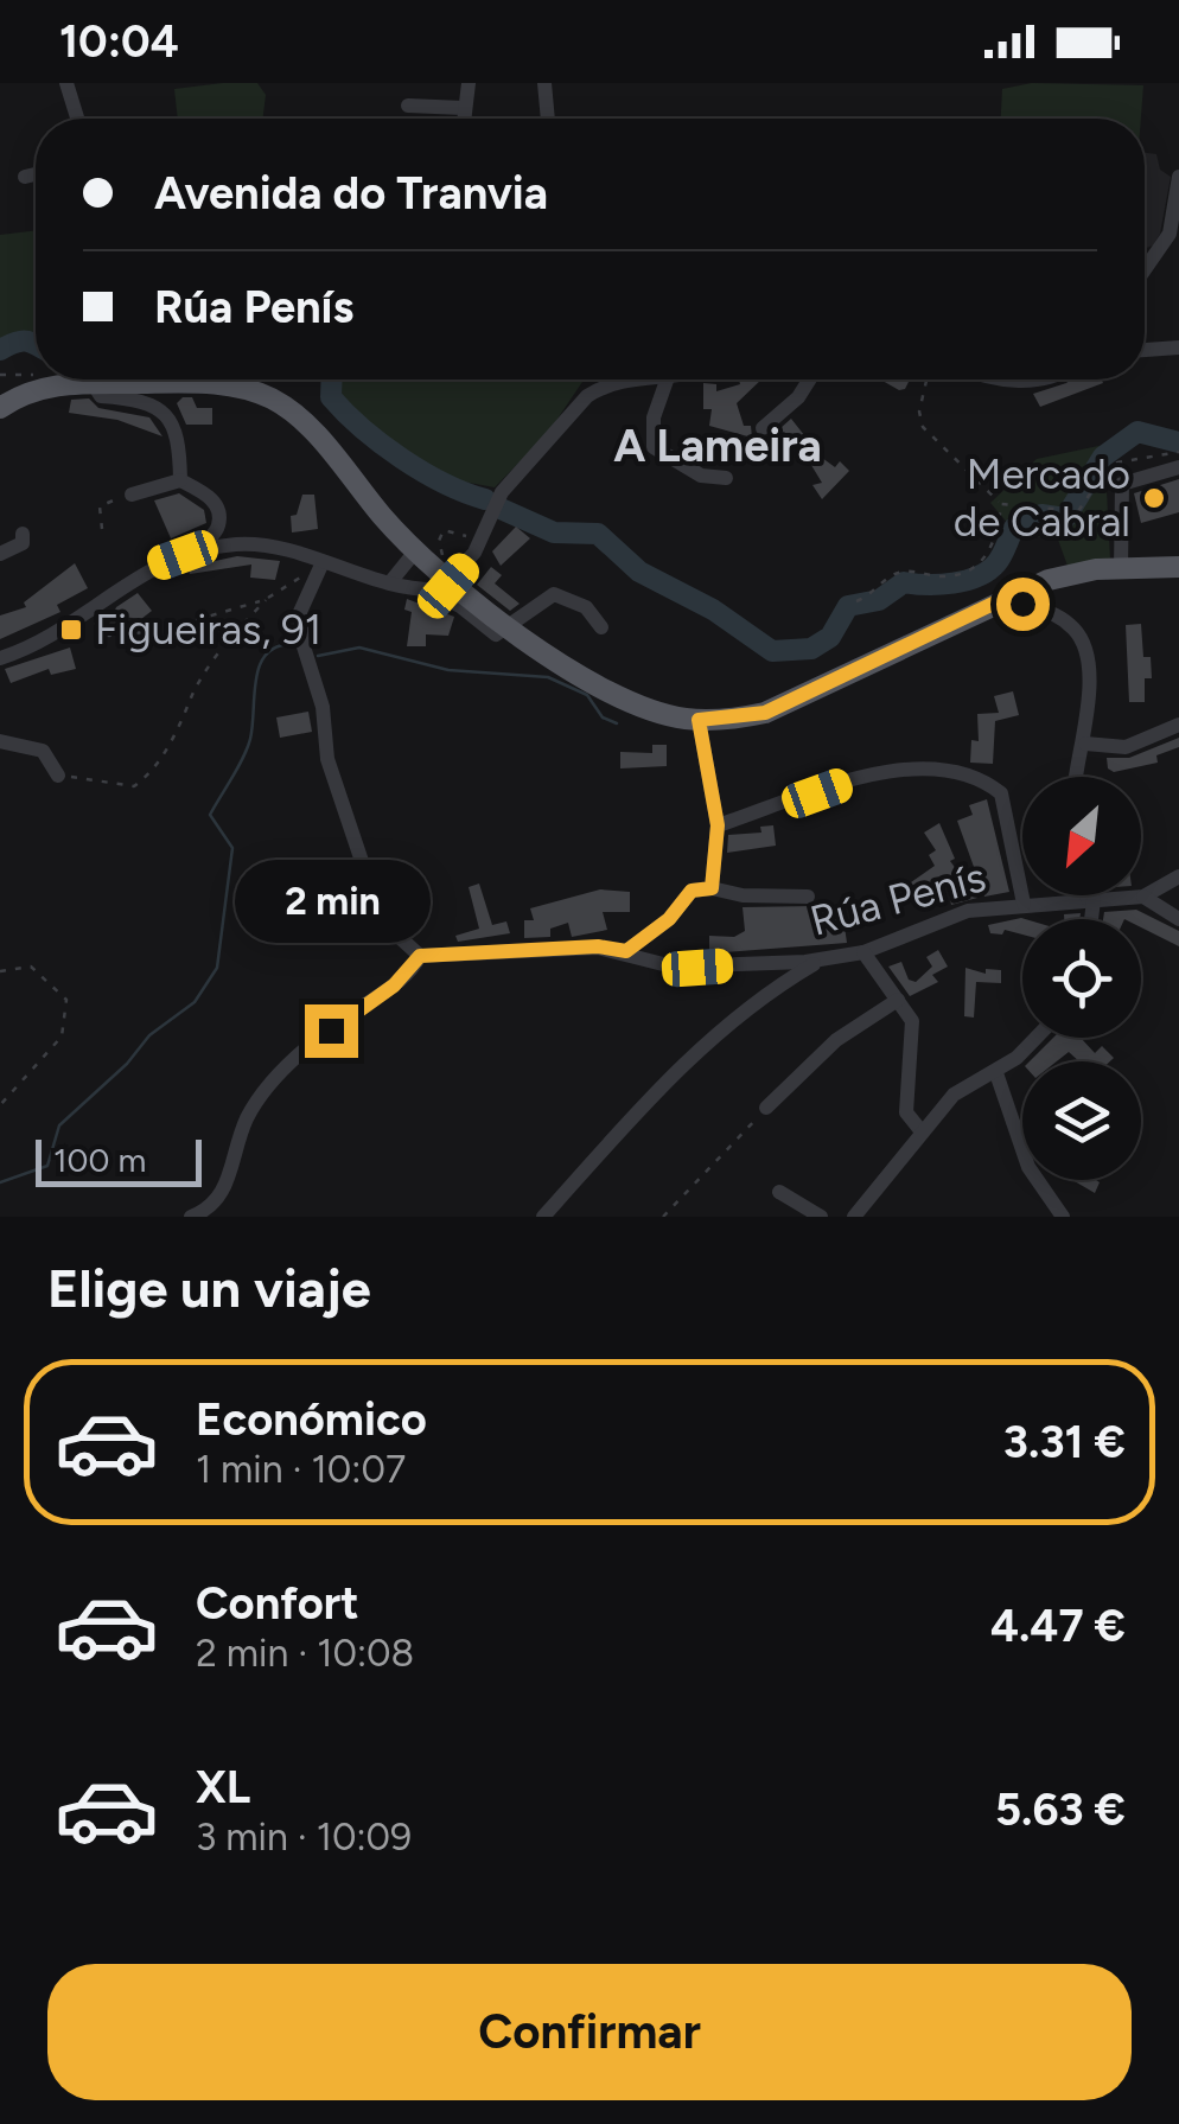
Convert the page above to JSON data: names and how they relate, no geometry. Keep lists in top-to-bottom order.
{
  "streets": {
    "street": ["Rúa Penís"]
  },
  "districts": ["A Lameira"],
  "places": {
    "other": ["Mercado de Cabral"],
    "transit": ["Figueiras, 91"]
  },
  "scale_bar": "100 m",
  "north": "bottom left",
  "page": {
    "status": "10:04",
    "banner": ["Avenida do Tranvia", "Rúa Penís"],
    "bubble": "2 min",
    "scale": "100 m",
    "heading": "Elige un viaje",
    "list": [
      {
        "name": "Económico",
        "note": "1 min · 10:07",
        "value": "3.31 €"
      },
      {
        "name": "Confort",
        "note": "2 min · 10:08",
        "value": "4.47 €"
      },
      {
        "name": "XL",
        "note": "3 min · 10:09",
        "value": "5.63 €"
      }
    ],
    "buttons": "Confirmar"
  }
}
